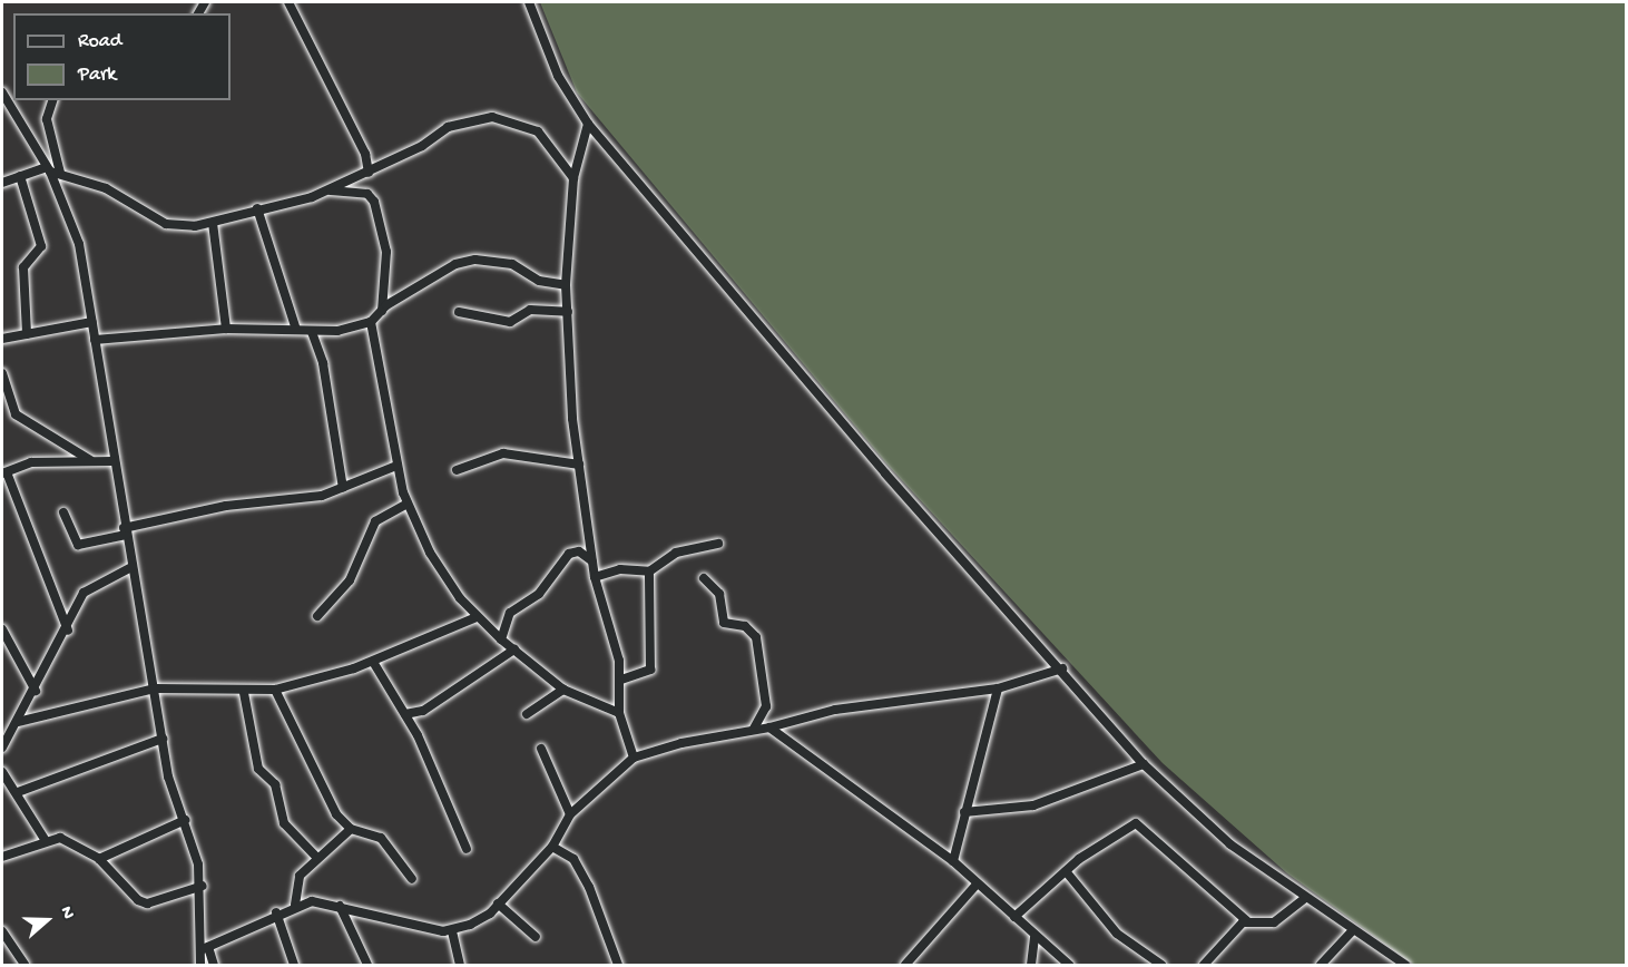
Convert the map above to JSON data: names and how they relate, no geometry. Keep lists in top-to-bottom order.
{
  "legend": ["Road", "Park"],
  "north": "right"
}
